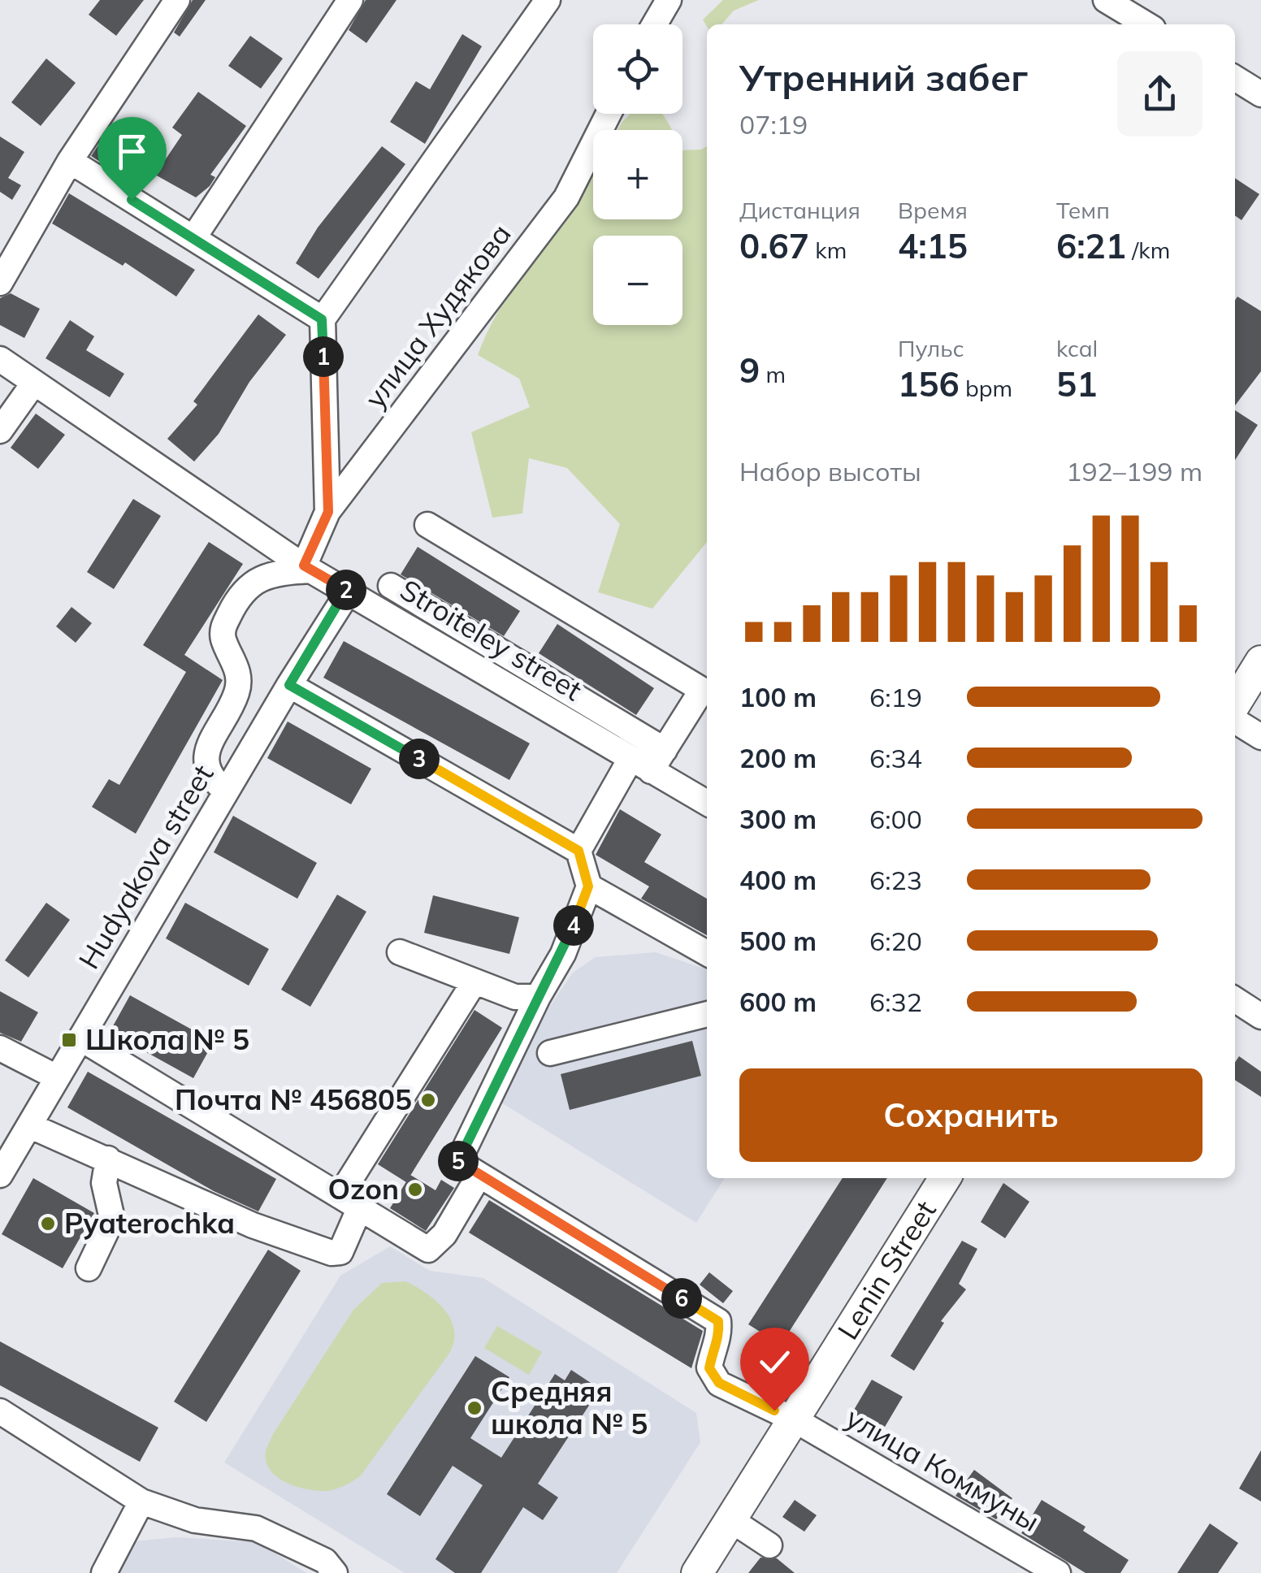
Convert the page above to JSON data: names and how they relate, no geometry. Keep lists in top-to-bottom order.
{
  "streets": {
    "main road": ["Lenin Street"],
    "street": [
      "улица Худякова",
      "Stroiteley street",
      "Hudyakova street",
      "улица Коммуны"
    ]
  },
  "crossings": [
    ["улица Худякова", "Stroiteley street"],
    ["Stroiteley street", "Hudyakova street"],
    ["Lenin Street", "улица Коммуны"]
  ],
  "places": {
    "transit": ["Школа № 5"],
    "other": [
      "Почта № 456805",
      "Ozon",
      "Pyaterochka",
      "Средняя школа № 5"
    ]
  },
  "page": {
    "map_buttons": ["+", "−"],
    "heading": ["Утренний забег", "07:19"],
    "stats": [
      ["Дистанция", "0.67 km"],
      ["Время", "4:15"],
      ["Темп", "6:21 /km"],
      ["9 m"],
      ["Пульс", "156 bpm"],
      ["kcal", "51"]
    ],
    "pins": [
      "1",
      "2",
      "3",
      "4",
      "5",
      "6"
    ],
    "chart": ["Набор высоты", "192–199 m"],
    "list": [
      {
        "name": "100 m",
        "note": "6:19"
      },
      {
        "name": "200 m",
        "note": "6:34"
      },
      {
        "name": "300 m",
        "note": "6:00"
      },
      {
        "name": "400 m",
        "note": "6:23"
      },
      {
        "name": "500 m",
        "note": "6:20"
      },
      {
        "name": "600 m",
        "note": "6:32"
      }
    ],
    "buttons": "Сохранить"
  }
}
